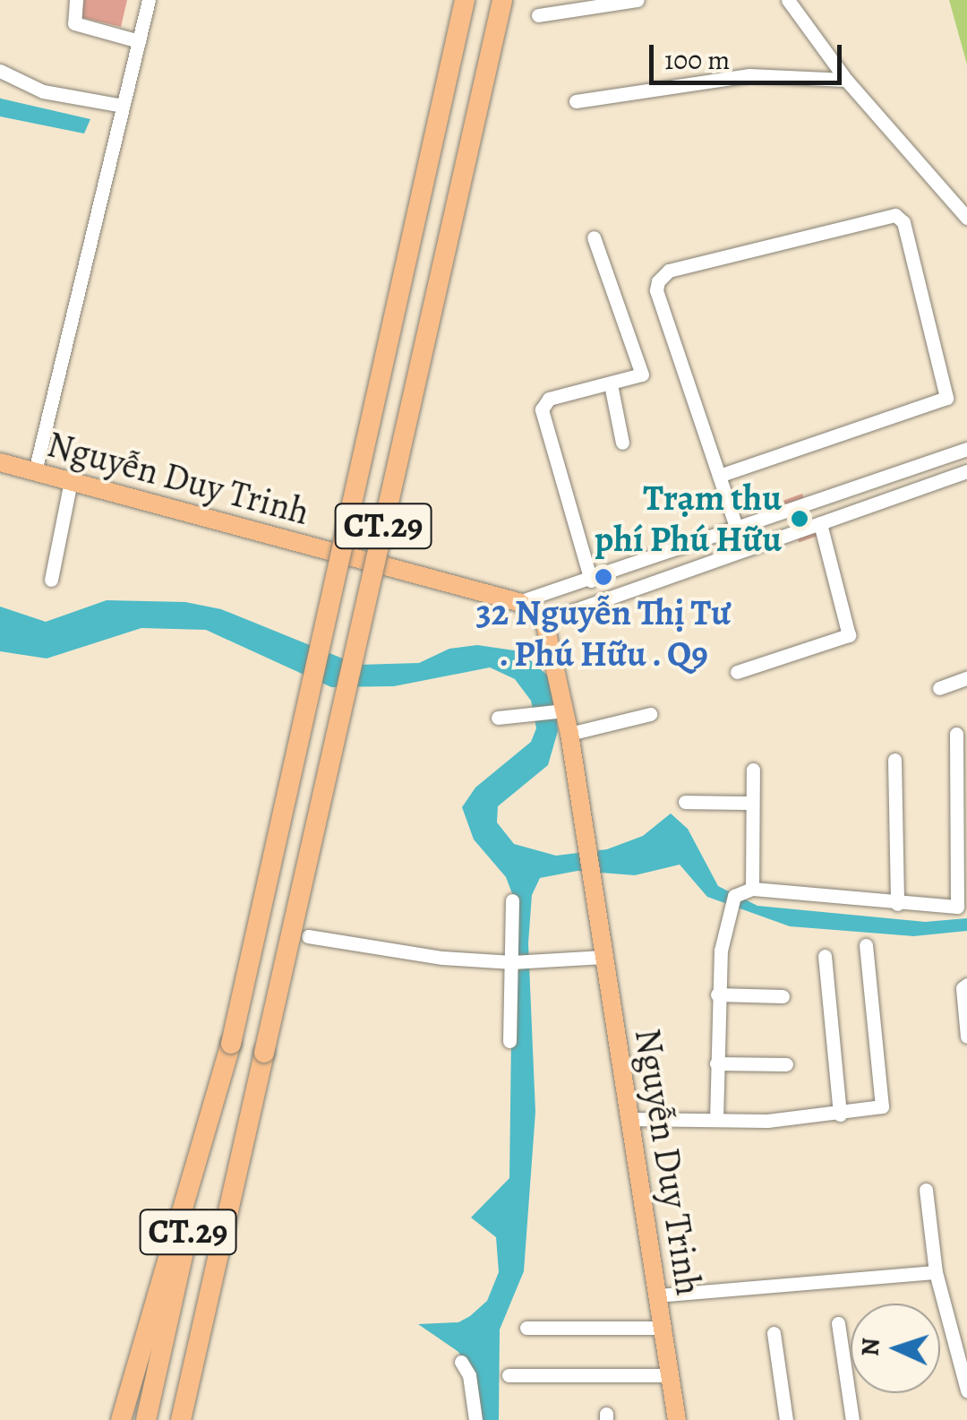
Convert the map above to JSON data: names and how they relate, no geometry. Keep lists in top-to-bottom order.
{
  "streets": {
    "highway": ["CT.29"],
    "main road": ["Nguyễn Duy Trinh"]
  },
  "places": ["Trạm thu phí Phú Hữu", "32 Nguyễn Thị Tư . Phú Hữu . Q9"],
  "scale_bar": "100 m",
  "north": "left"
}
